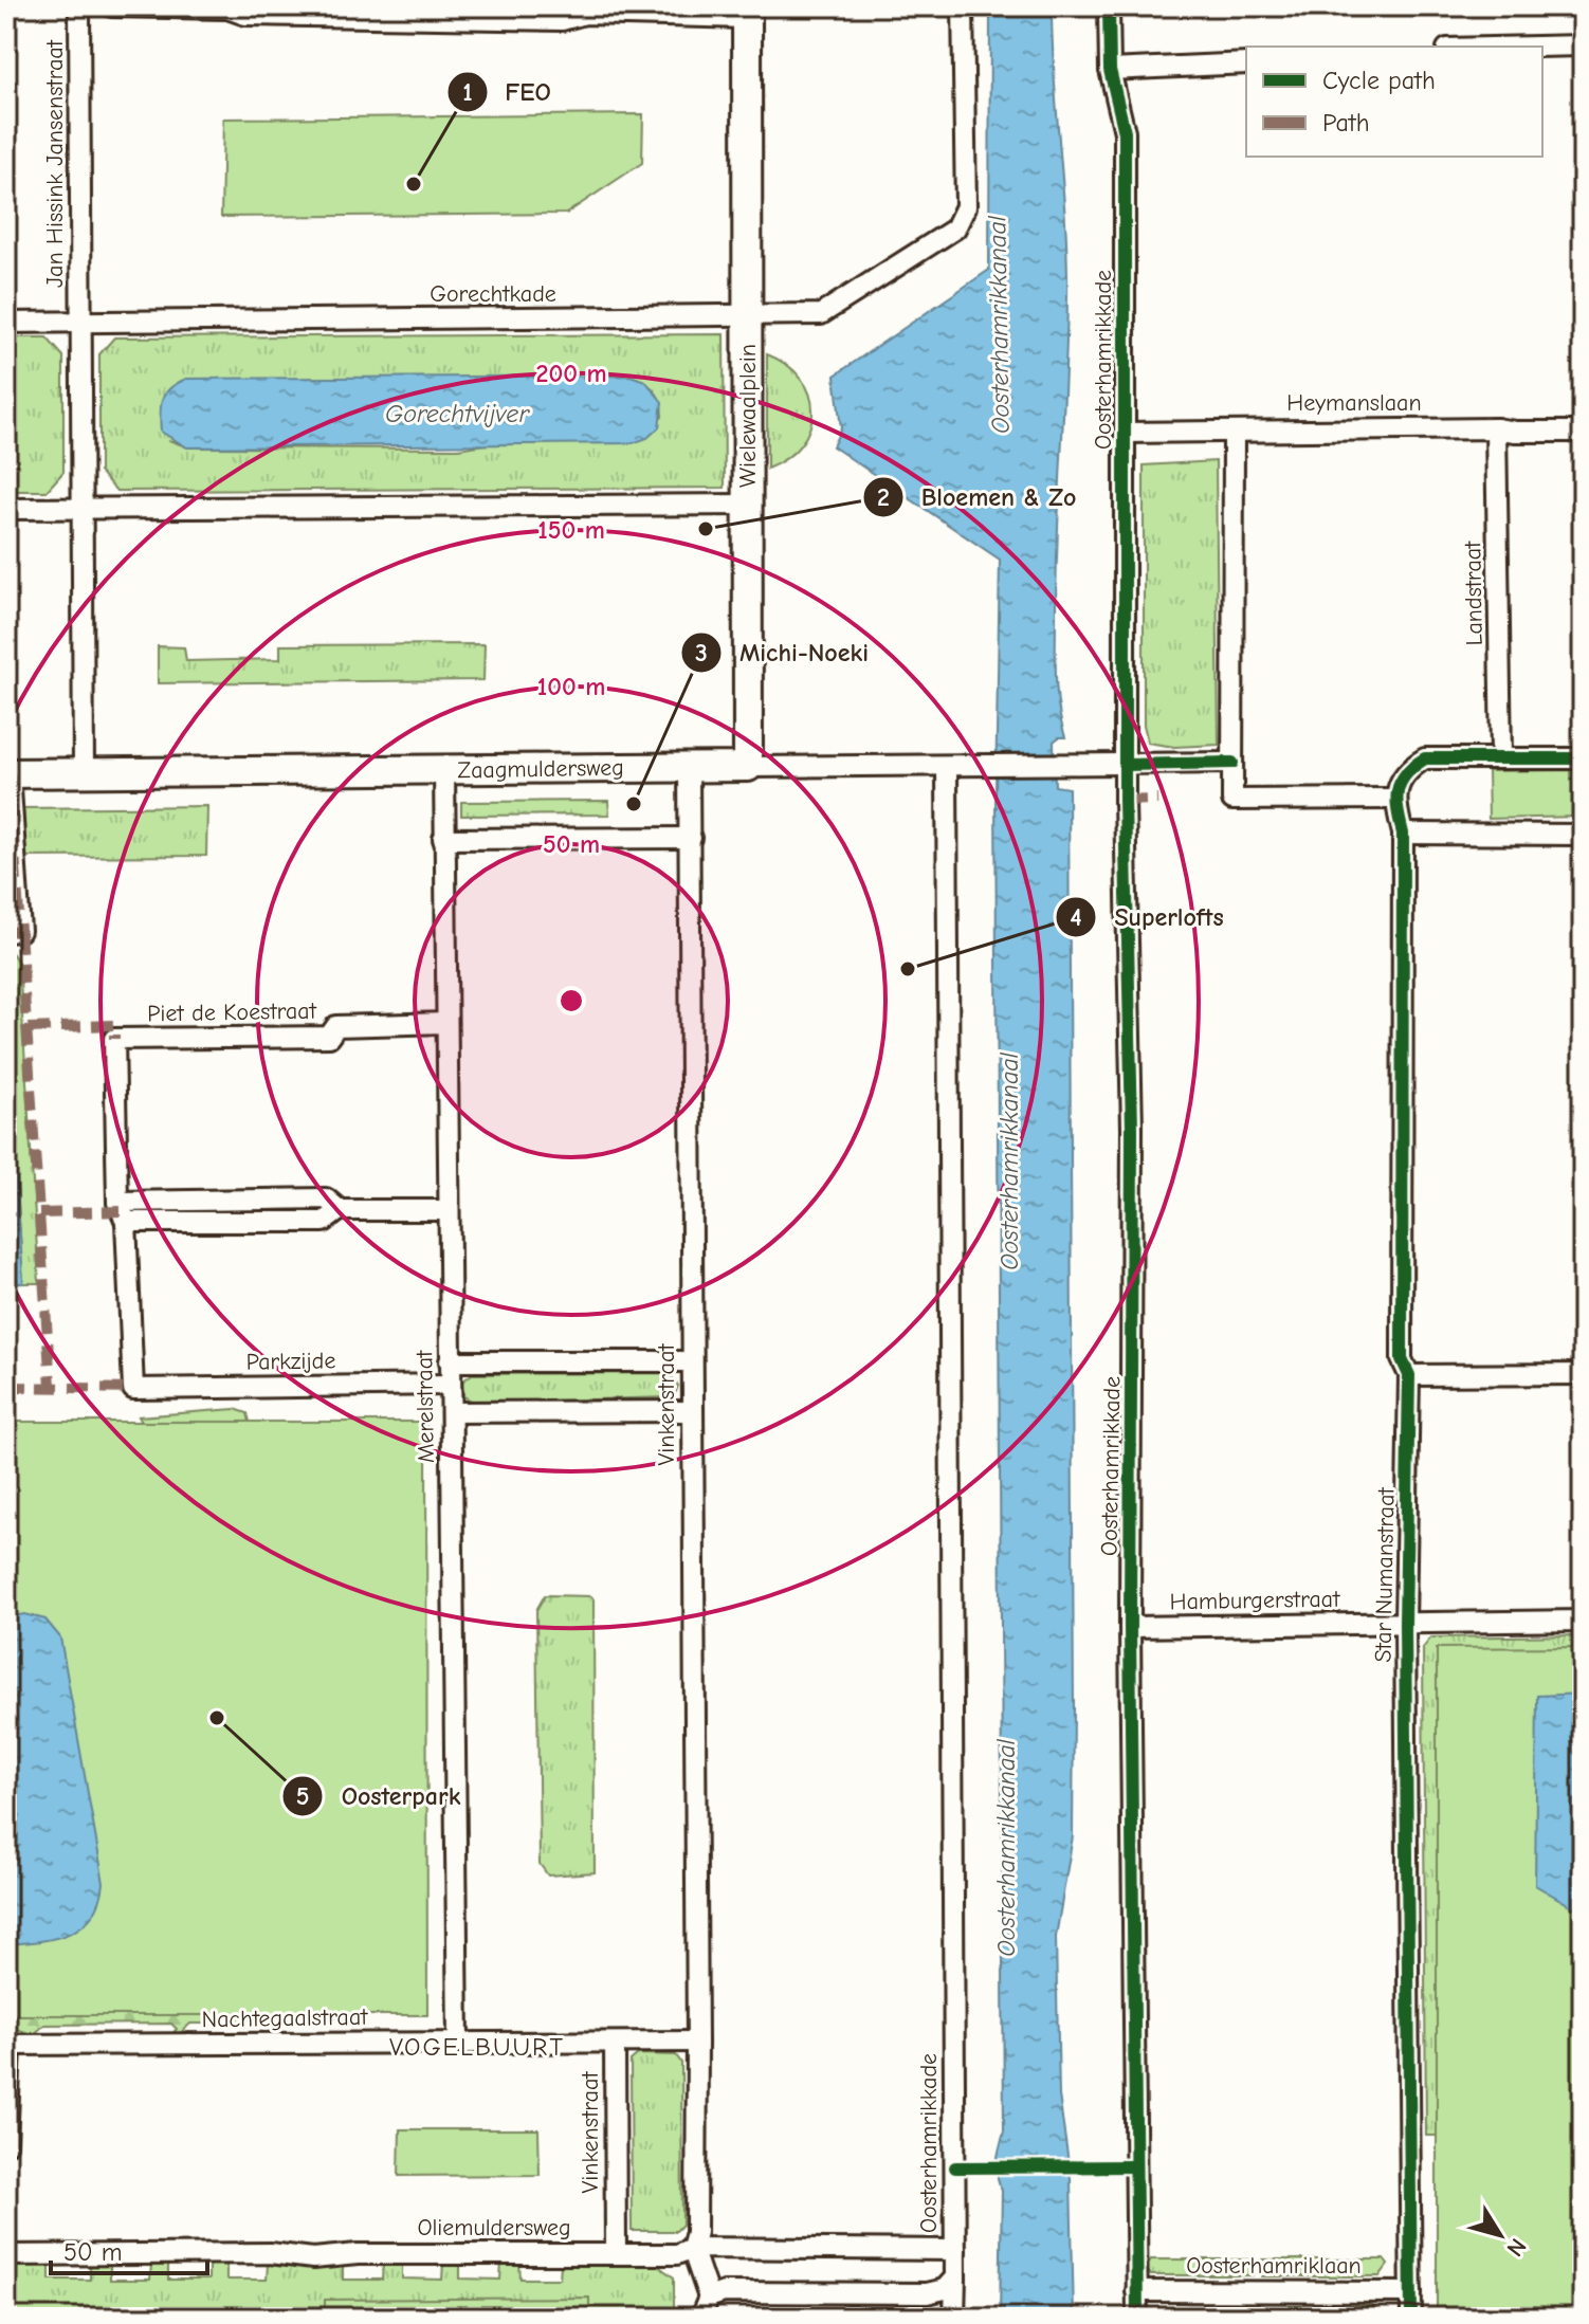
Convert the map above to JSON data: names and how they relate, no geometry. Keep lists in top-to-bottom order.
{
  "streets": {
    "street": [
      "Jan Hissink Jansenstraat",
      "Gorechtkade",
      "Oosterhamrikkade",
      "Heymanslaan",
      "Wielewaalplein",
      "Landstraat",
      "Zaagmuldersweg",
      "Piet de Koestraat",
      "Parkzijde",
      "Vinkenstraat",
      "Merelstraat",
      "Star Numanstraat",
      "Hamburgerstraat",
      "Nachtegaalstraat",
      "Oliemuldersweg",
      "Oosterhamriklaan"
    ]
  },
  "crossings": [
    ["Jan Hissink Jansenstraat", "Gorechtkade"],
    ["Jan Hissink Jansenstraat", "Zaagmuldersweg"],
    ["Gorechtkade", "Wielewaalplein"],
    ["Oosterhamrikkade", "Heymanslaan"],
    ["Oosterhamrikkade", "Zaagmuldersweg"],
    ["Oosterhamrikkade", "Hamburgerstraat"],
    ["Oosterhamrikkade", "Oliemuldersweg"],
    ["Oosterhamrikkade", "Oosterhamriklaan"],
    ["Heymanslaan", "Landstraat"],
    ["Wielewaalplein", "Zaagmuldersweg"],
    ["Zaagmuldersweg", "Vinkenstraat"],
    ["Zaagmuldersweg", "Merelstraat"],
    ["Piet de Koestraat", "Merelstraat"],
    ["Parkzijde", "Merelstraat"],
    ["Vinkenstraat", "Nachtegaalstraat"],
    ["Vinkenstraat", "Oliemuldersweg"],
    ["Merelstraat", "Nachtegaalstraat"],
    ["Star Numanstraat", "Hamburgerstraat"],
    ["Star Numanstraat", "Oosterhamriklaan"]
  ],
  "districts": ["VOGELBUURT"],
  "water": ["Oosterhamrikkanaal", "Gorechtvijver"],
  "places": [
    "FEO",
    "Bloemen & Zo",
    "Michi-Noeki",
    "Superlofts",
    "Oosterpark"
  ],
  "legend": ["Cycle path", "Path"],
  "scale_bar": "50 m",
  "north": "bottom right",
  "rings": [
    "200 m",
    "150 m",
    "100 m",
    "50 m"
  ]
}
